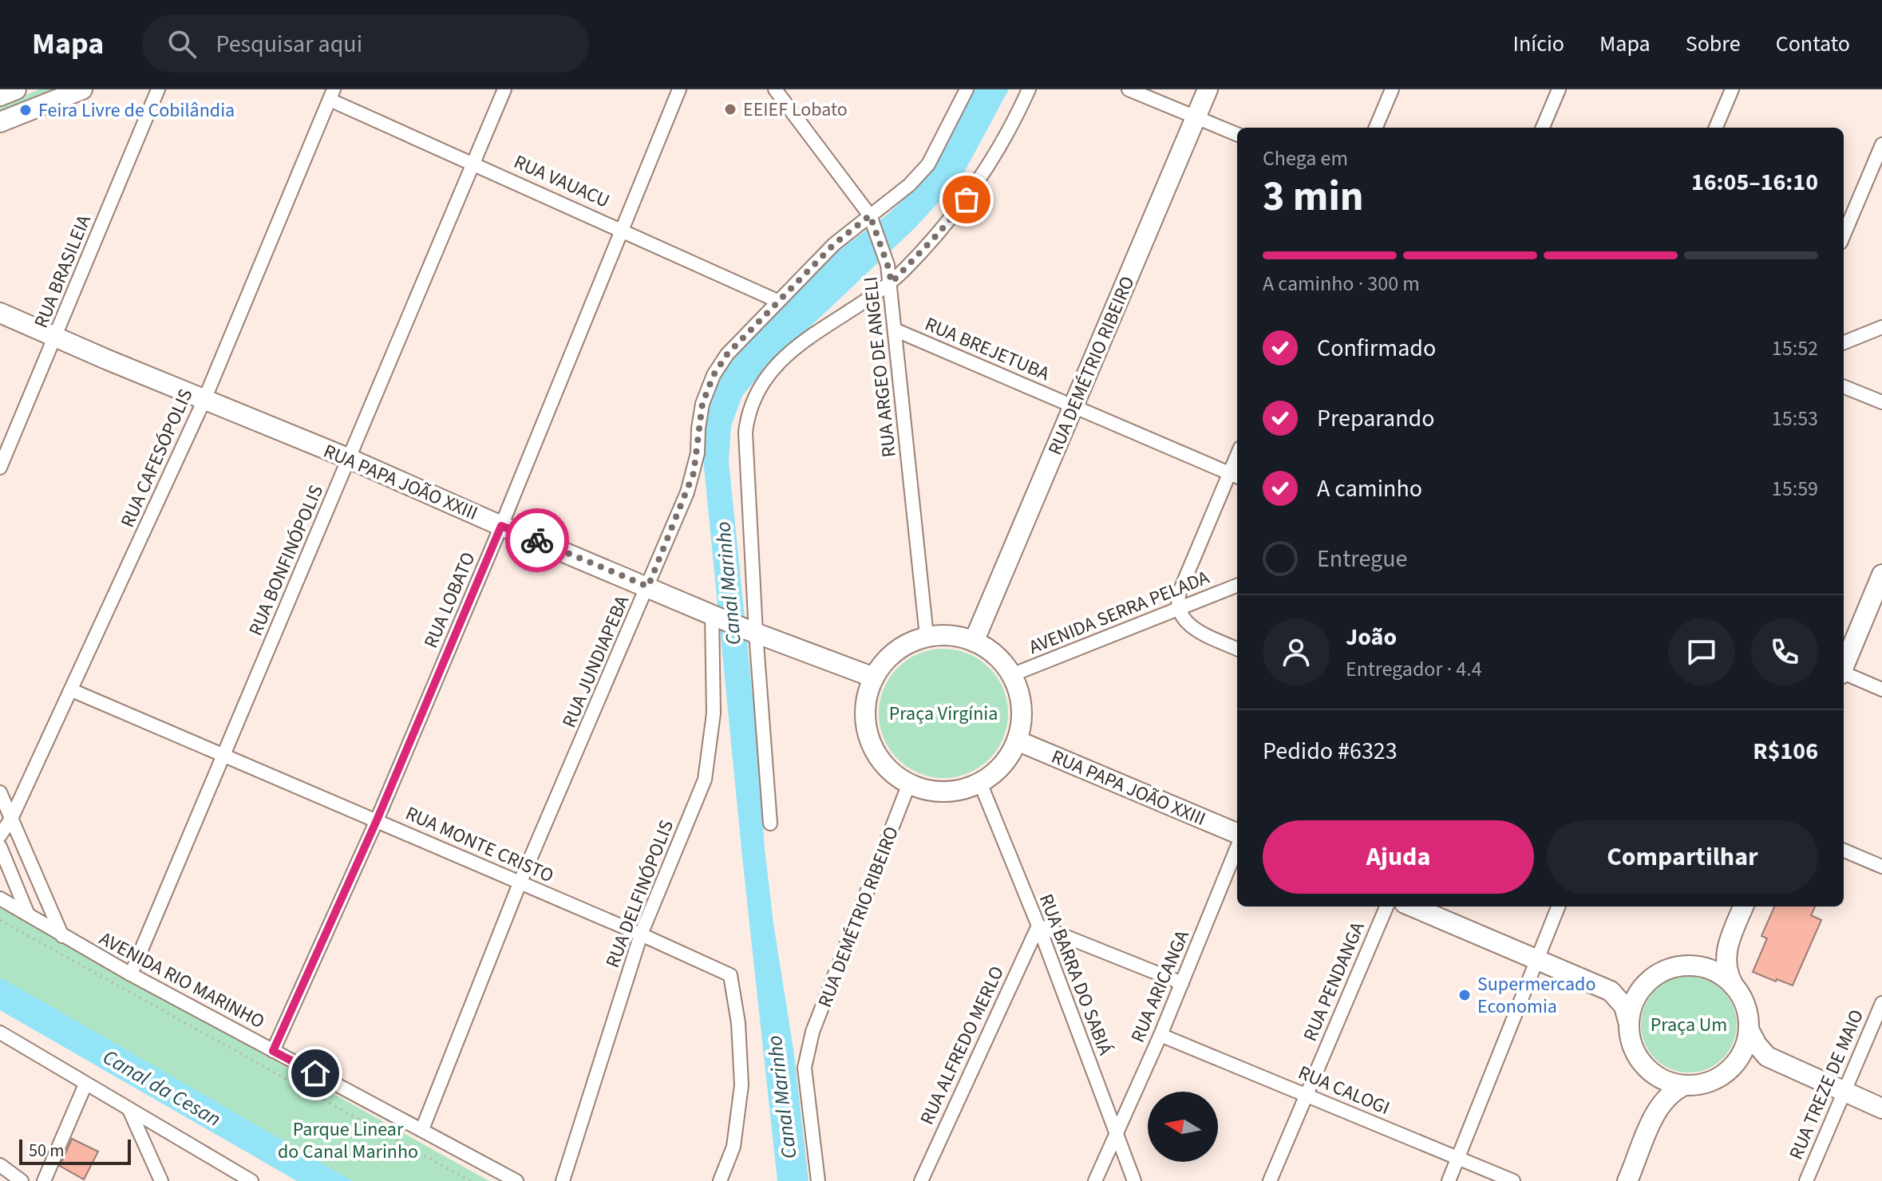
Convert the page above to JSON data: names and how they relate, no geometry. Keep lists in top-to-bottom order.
{
  "streets": {
    "street": [
      "RUA VAUACU",
      "RUA BRASILEIA",
      "RUA BREJETUBA",
      "RUA DEMÉTRIO RIBEIRO",
      "RUA ARGEO DE ANGELI",
      "RUA CAFESÓPOLIS",
      "RUA PAPA JOÃO XXIII",
      "RUA BONFINÓPOLIS",
      "RUA LOBATO",
      "AVENIDA SERRA PELADA",
      "RUA JUNDIAPEBA",
      "RUA MONTE CRISTO",
      "RUA DELFINÓPOLIS",
      "RUA BARRA DO SABIÁ",
      "AVENIDA RIO MARINHO",
      "RUA PENDANGA",
      "RUA ARICANGA",
      "RUA ALFREDO MERLO",
      "RUA TREZE DE MAIO",
      "RUA CALOGI"
    ]
  },
  "crossings": [
    ["RUA VAUACU", "RUA CAFESÓPOLIS"],
    ["RUA VAUACU", "RUA BONFINÓPOLIS"],
    ["RUA VAUACU", "RUA LOBATO"],
    ["RUA VAUACU", "RUA JUNDIAPEBA"],
    ["RUA BRASILEIA", "RUA PAPA JOÃO XXIII"],
    ["RUA BREJETUBA", "RUA DEMÉTRIO RIBEIRO"],
    ["RUA BREJETUBA", "RUA ARGEO DE ANGELI"],
    ["RUA DEMÉTRIO RIBEIRO", "RUA ARGEO DE ANGELI"],
    ["RUA DEMÉTRIO RIBEIRO", "RUA PAPA JOÃO XXIII"],
    ["RUA DEMÉTRIO RIBEIRO", "AVENIDA SERRA PELADA"],
    ["RUA DEMÉTRIO RIBEIRO", "RUA BARRA DO SABIÁ"],
    ["RUA ARGEO DE ANGELI", "RUA PAPA JOÃO XXIII"],
    ["RUA ARGEO DE ANGELI", "AVENIDA SERRA PELADA"],
    ["RUA ARGEO DE ANGELI", "RUA JUNDIAPEBA"],
    ["RUA ARGEO DE ANGELI", "RUA BARRA DO SABIÁ"],
    ["RUA CAFESÓPOLIS", "RUA PAPA JOÃO XXIII"],
    ["RUA CAFESÓPOLIS", "RUA MONTE CRISTO"],
    ["RUA PAPA JOÃO XXIII", "RUA BONFINÓPOLIS"],
    ["RUA PAPA JOÃO XXIII", "RUA LOBATO"],
    ["RUA PAPA JOÃO XXIII", "AVENIDA SERRA PELADA"],
    ["RUA PAPA JOÃO XXIII", "RUA JUNDIAPEBA"],
    ["RUA PAPA JOÃO XXIII", "RUA DELFINÓPOLIS"],
    ["RUA PAPA JOÃO XXIII", "RUA BARRA DO SABIÁ"],
    ["RUA BONFINÓPOLIS", "RUA MONTE CRISTO"],
    ["RUA BONFINÓPOLIS", "AVENIDA RIO MARINHO"],
    ["RUA LOBATO", "RUA MONTE CRISTO"],
    ["RUA LOBATO", "AVENIDA RIO MARINHO"],
    ["AVENIDA SERRA PELADA", "RUA BARRA DO SABIÁ"],
    ["RUA JUNDIAPEBA", "RUA MONTE CRISTO"],
    ["RUA JUNDIAPEBA", "AVENIDA RIO MARINHO"],
    ["RUA MONTE CRISTO", "RUA DELFINÓPOLIS"],
    ["RUA BARRA DO SABIÁ", "RUA ARICANGA"],
    ["RUA BARRA DO SABIÁ", "RUA ALFREDO MERLO"],
    ["RUA PENDANGA", "RUA CALOGI"],
    ["RUA ARICANGA", "RUA CALOGI"]
  ],
  "water": ["Canal Marinho", "Canal da Cesan"],
  "parks": ["Praça Virgínia", "Praça Um", "Parque Linear do Canal Marinho"],
  "places": ["EEIEF Lobato", "Feira Livre de Cobilândia", "Supermercado Economia"],
  "scale_bar": "50 m",
  "north": "left",
  "page": {
    "header": "Mapa",
    "search": "Pesquisar aqui",
    "nav": [
      "Início",
      "Mapa",
      "Sobre",
      "Contato"
    ],
    "heading": ["3 min", "Chega em", "16:05–16:10"],
    "panel": [
      "João",
      "Entregador · 4.4",
      "Pedido #6323",
      "R$106"
    ],
    "bar": "A caminho · 300 m",
    "list": [
      ["Confirmado", "15:52"],
      ["Preparando", "15:53"],
      ["A caminho", "15:59"],
      "Entregue"
    ],
    "buttons": ["Ajuda", "Compartilhar"],
    "scale": "50 m"
  }
}
